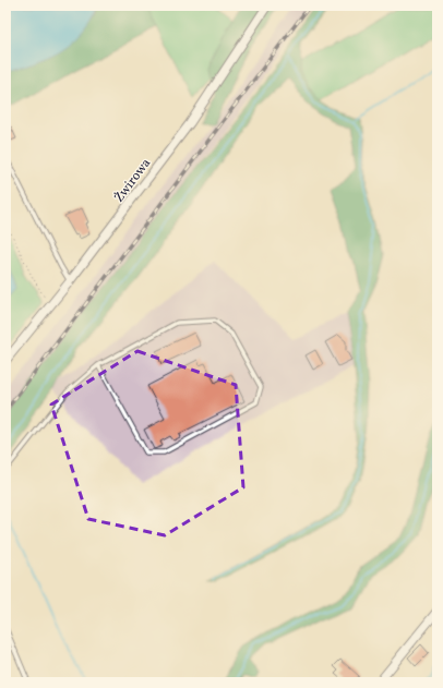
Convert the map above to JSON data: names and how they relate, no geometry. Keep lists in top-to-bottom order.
{
  "streets": {
    "street": ["Żwirowa"]
  }
}
